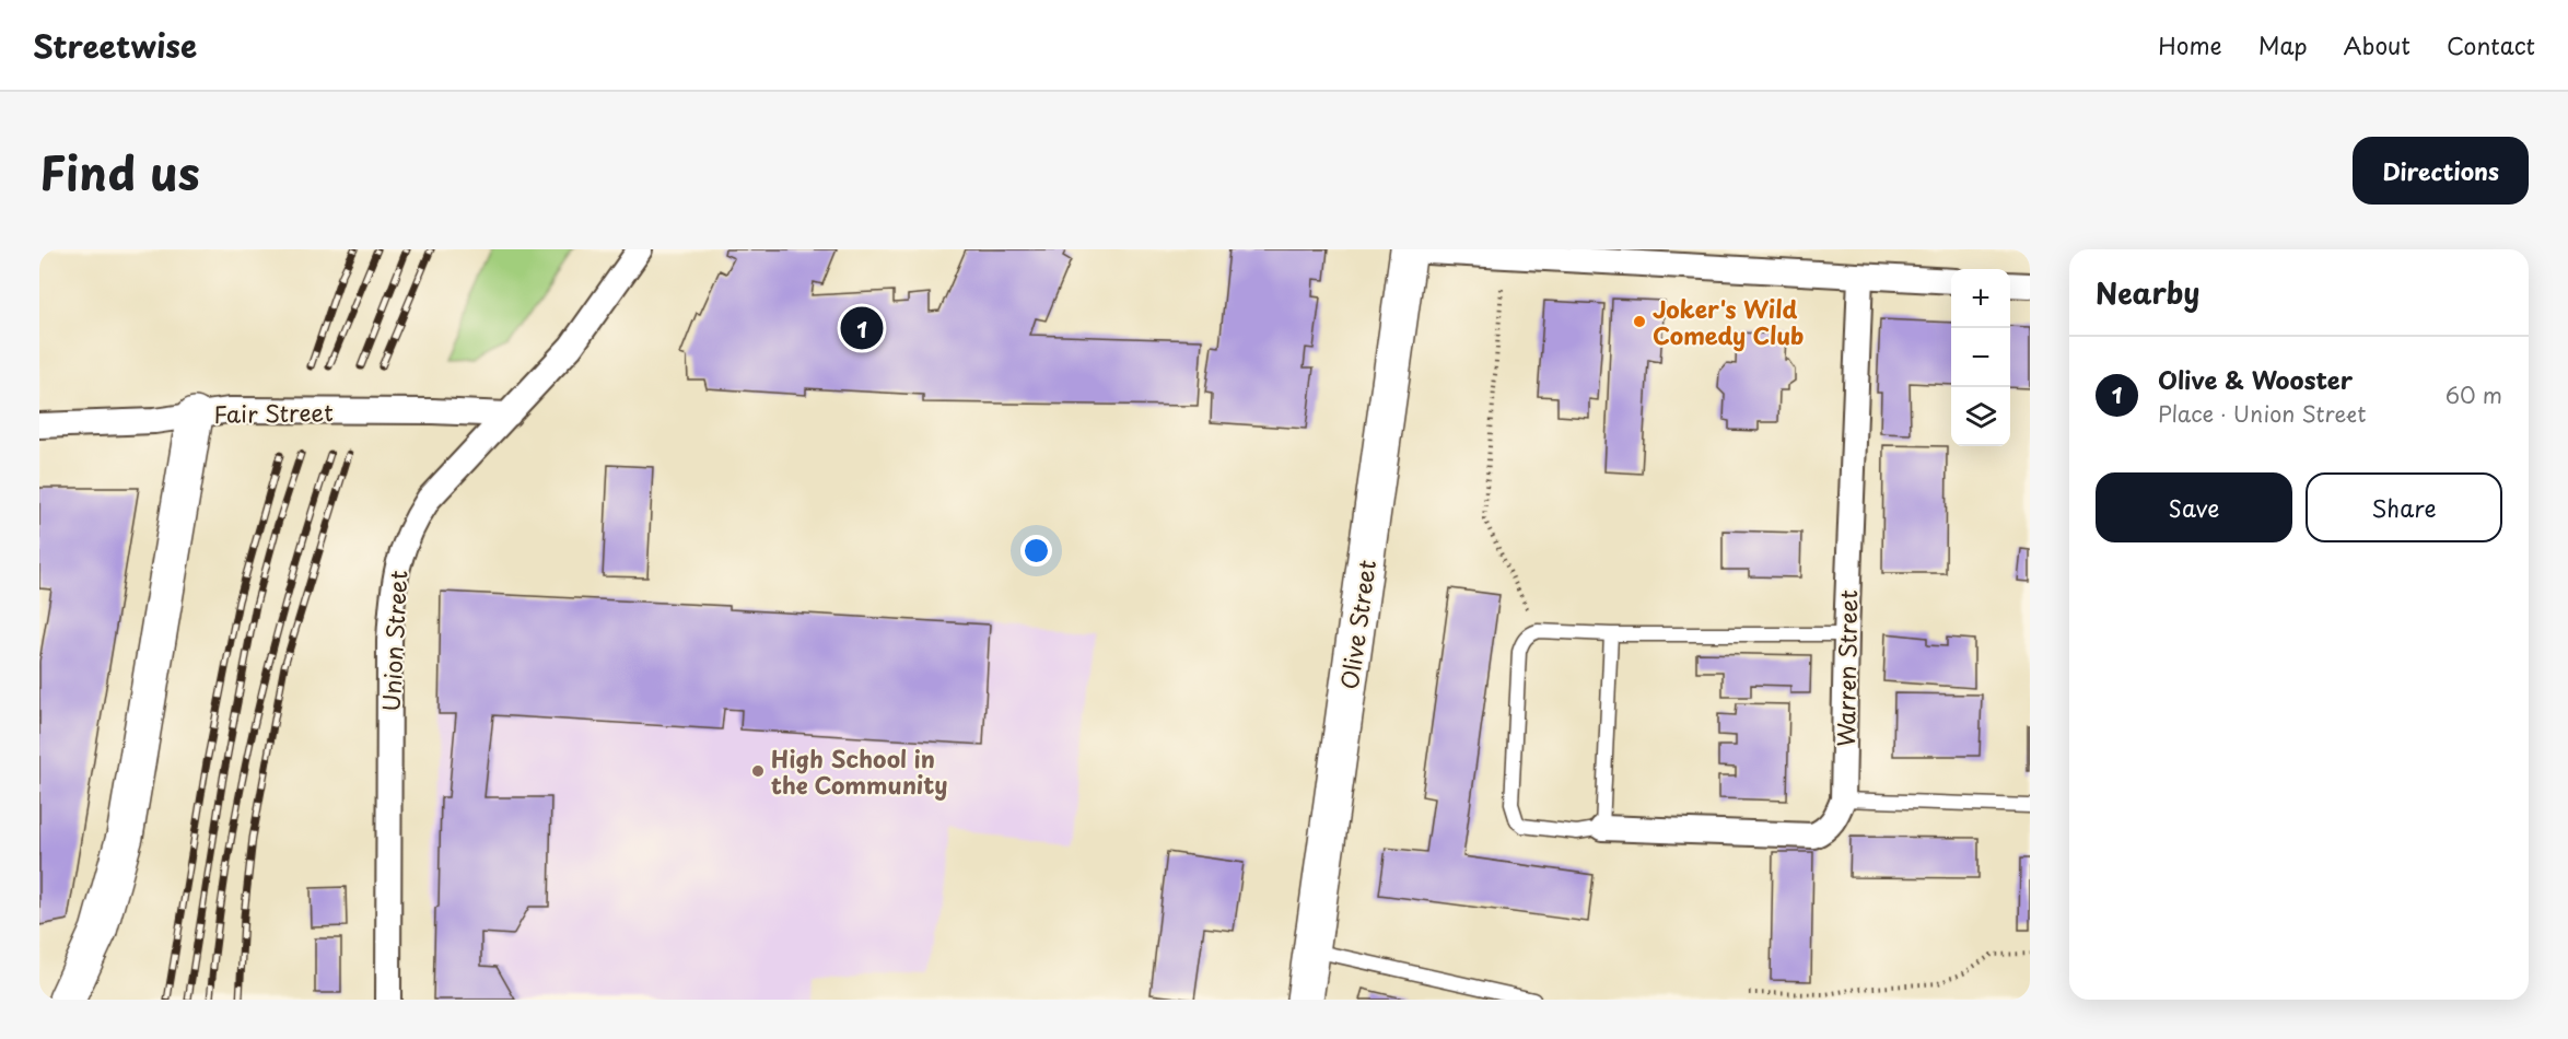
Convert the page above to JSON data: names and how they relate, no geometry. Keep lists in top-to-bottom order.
{
  "streets": {
    "street": [
      "Fair Street",
      "Olive Street",
      "Union Street",
      "Warren Street"
    ]
  },
  "crossings": [
    ["Fair Street", "Union Street"]
  ],
  "places": ["Joker's Wild Comedy Club", "High School in the Community"],
  "page": {
    "header": "Streetwise",
    "nav": [
      "Home",
      "Map",
      "About",
      "Contact"
    ],
    "title": "Find us",
    "buttons": [
      "Directions",
      ["Save", "Share"]
    ],
    "heading": "Nearby",
    "map_buttons": ["+", "−"],
    "pins": "1",
    "list": [
      {
        "mark": "1",
        "name": "Olive & Wooster",
        "note": "Place · Union Street",
        "value": "60 m"
      }
    ]
  }
}
